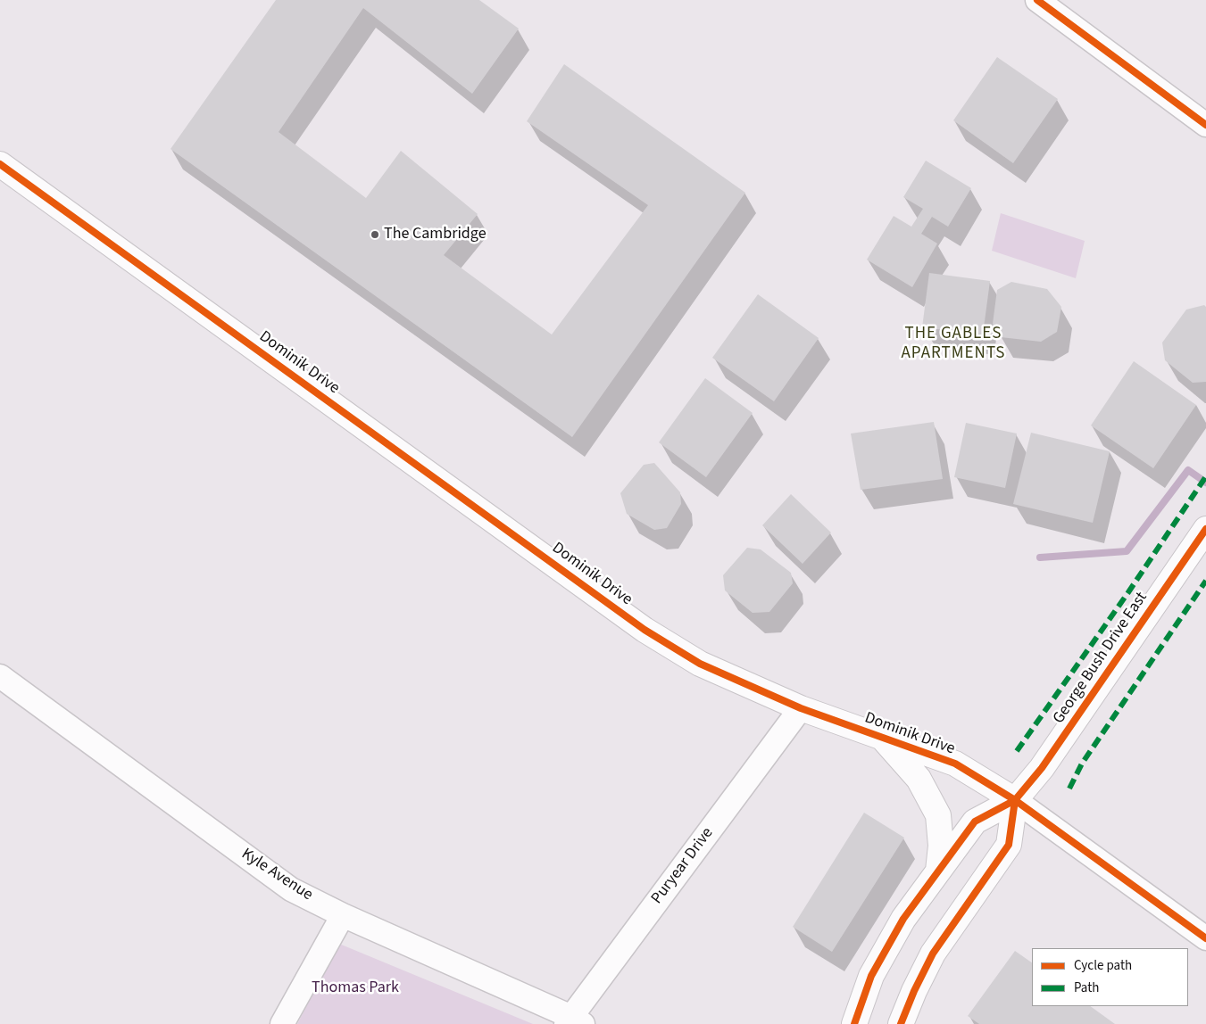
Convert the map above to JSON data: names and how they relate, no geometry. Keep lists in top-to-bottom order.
{
  "streets": {
    "street": [
      "Dominik Drive",
      "George Bush Drive East",
      "Puryear Drive",
      "Kyle Avenue"
    ]
  },
  "crossings": [
    ["Dominik Drive", "George Bush Drive East"],
    ["Dominik Drive", "Puryear Drive"],
    ["Puryear Drive", "Kyle Avenue"]
  ],
  "districts": ["THE GABLES APARTMENTS"],
  "parks": ["Thomas Park"],
  "places": ["The Cambridge"],
  "legend": ["Cycle path", "Path"]
}
